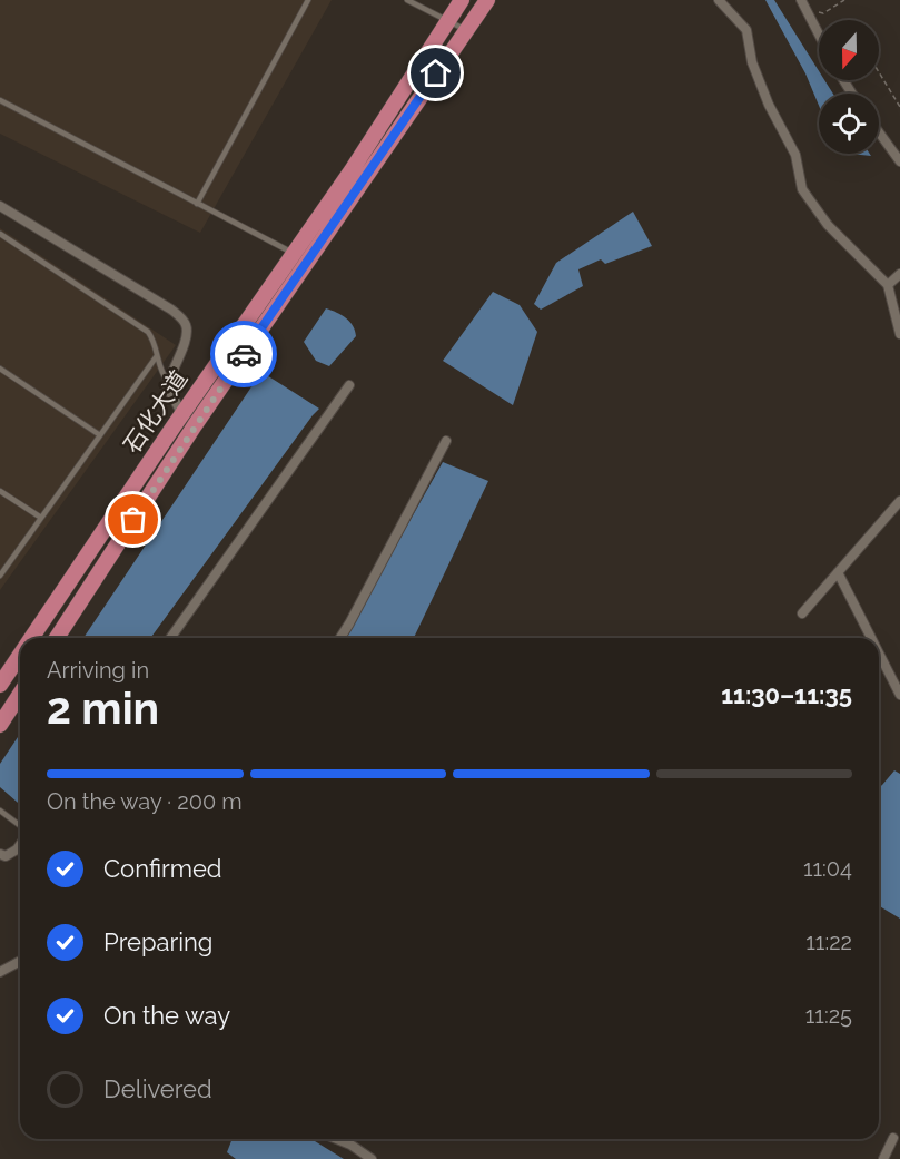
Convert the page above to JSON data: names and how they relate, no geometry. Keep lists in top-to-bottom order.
{
  "streets": {
    "main road": ["石化大道"]
  },
  "north": "bottom",
  "page": {
    "heading": ["2 min", "Arriving in", "11:30–11:35"],
    "bar": "On the way · 200 m",
    "list": [
      ["Confirmed", "11:04"],
      ["Preparing", "11:22"],
      ["On the way", "11:25"],
      "Delivered"
    ]
  }
}
